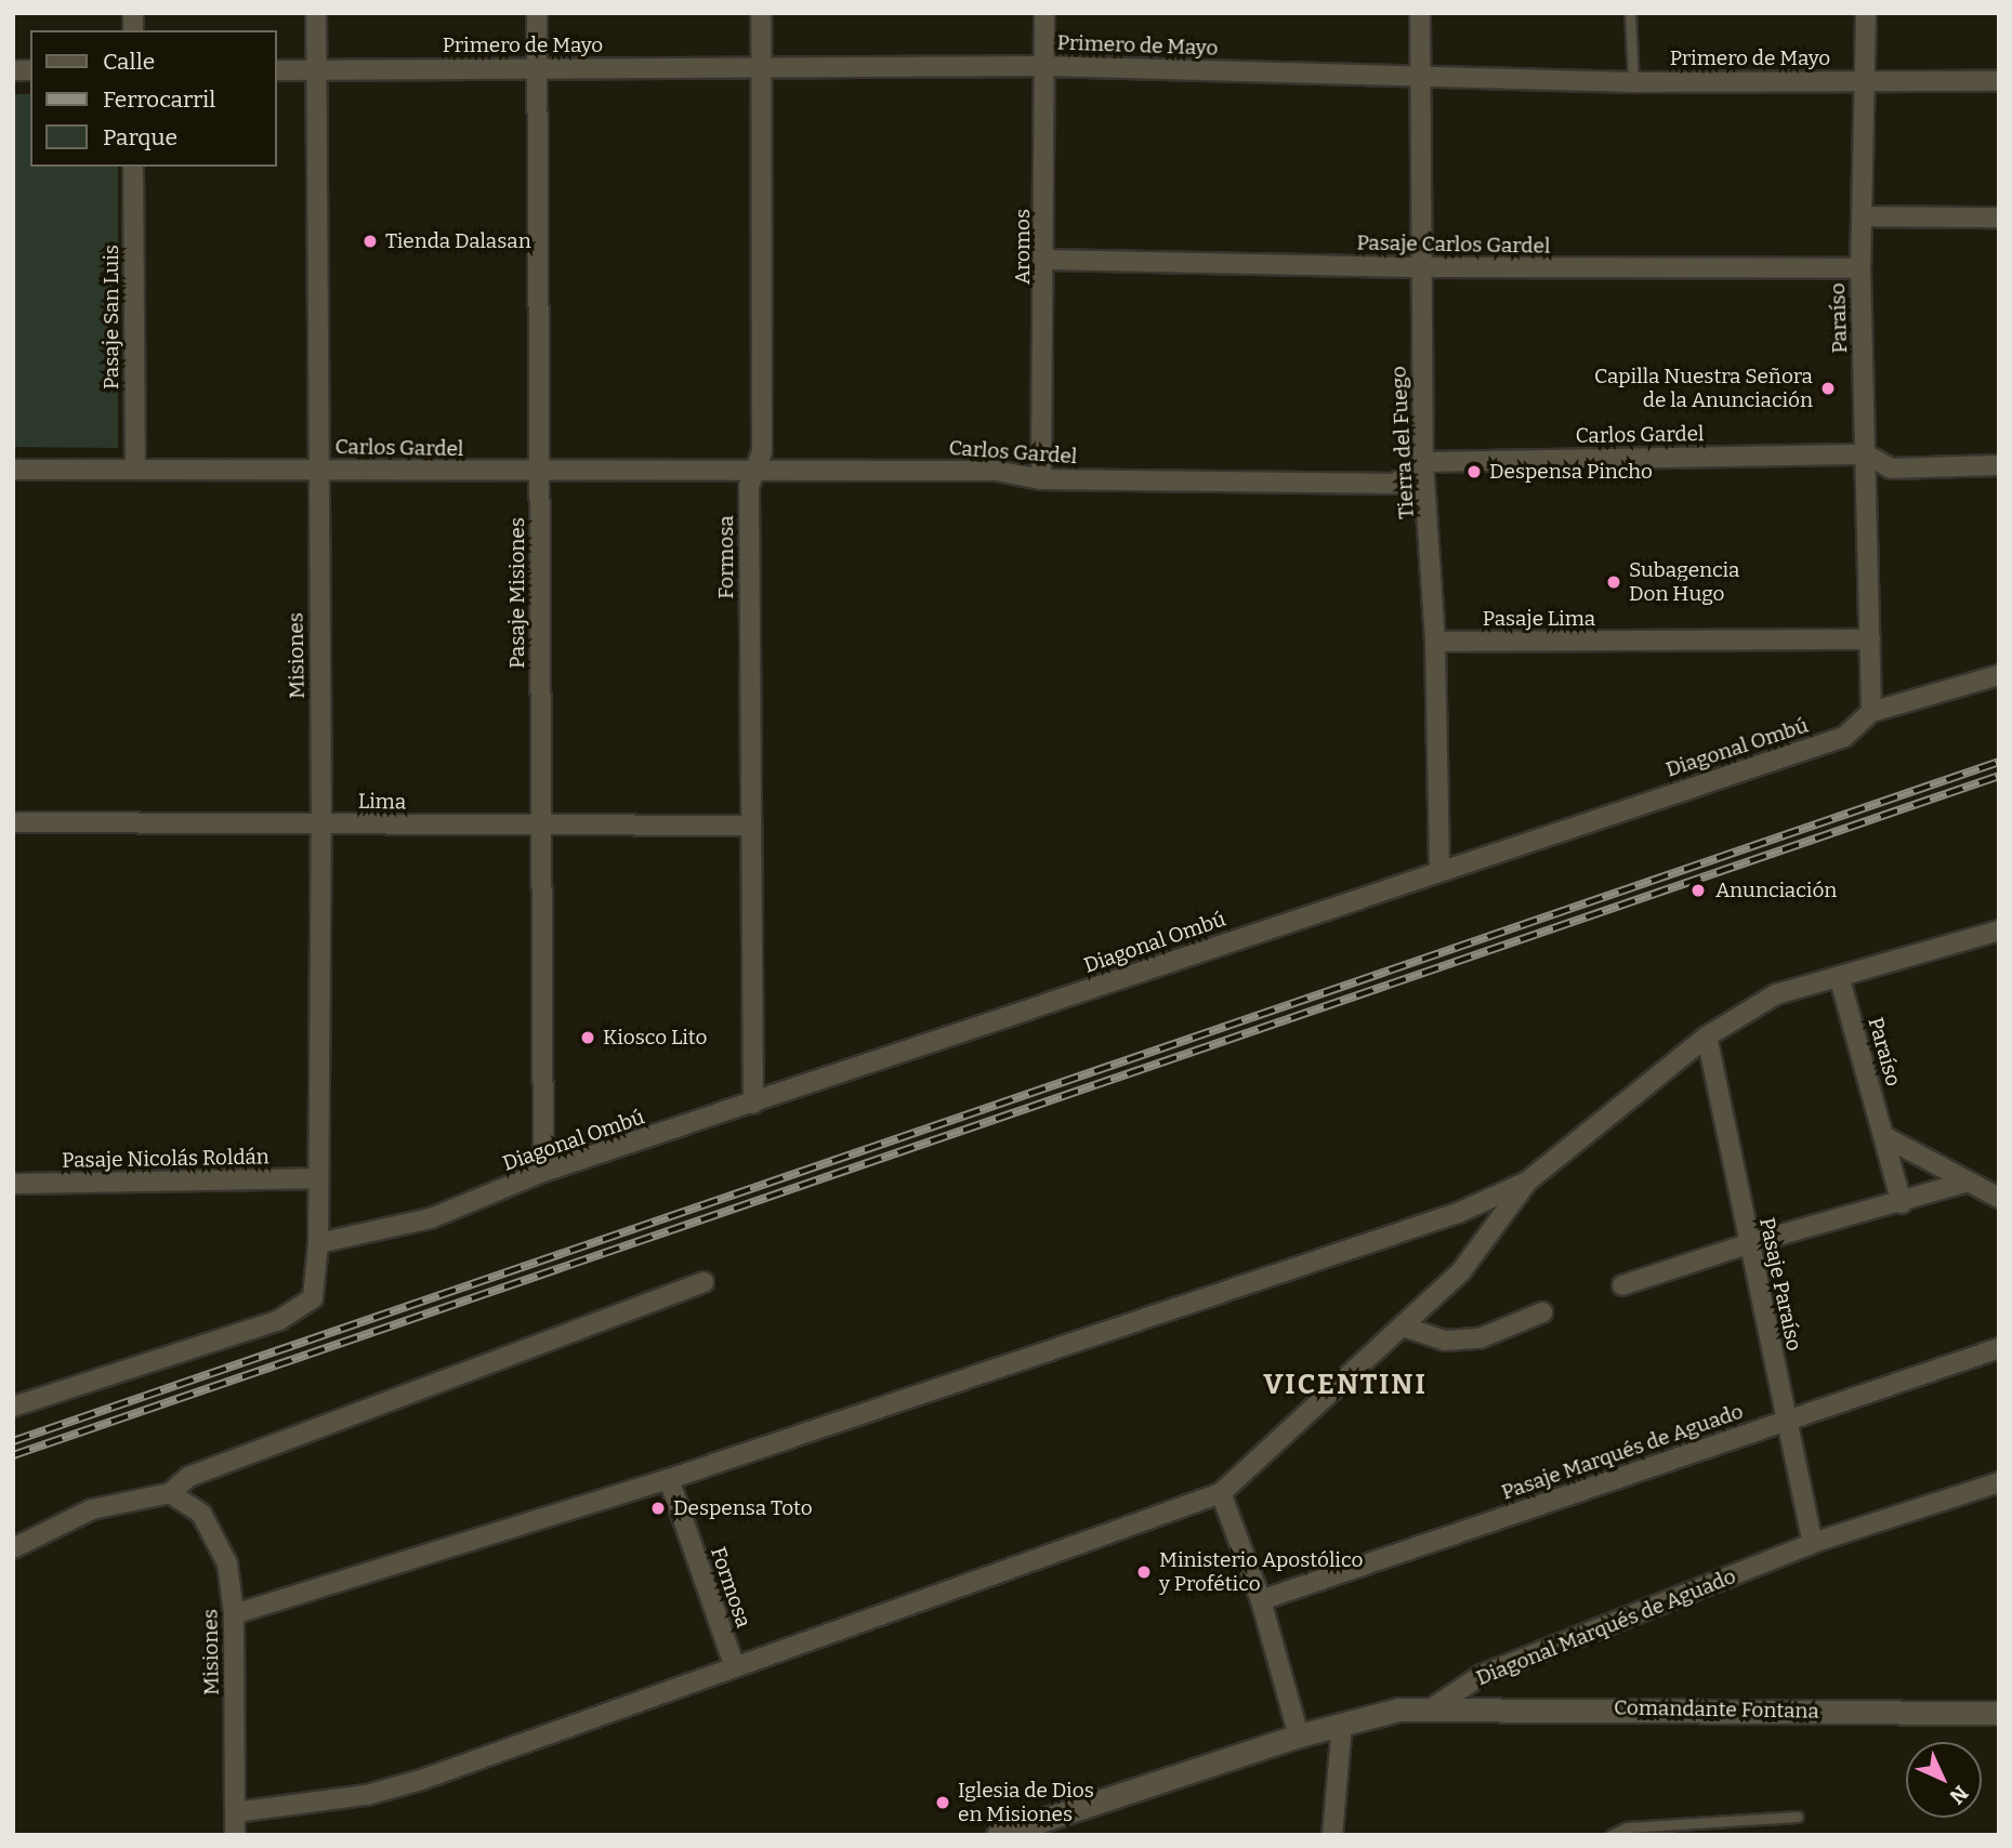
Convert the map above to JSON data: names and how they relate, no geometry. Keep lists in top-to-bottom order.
{
  "streets": {
    "street": [
      "Primero de Mayo",
      "Pasaje Carlos Gardel",
      "Aromos",
      "Pasaje San Luis",
      "Paraíso",
      "Carlos Gardel",
      "Tierra del Fuego",
      "Formosa",
      "Pasaje Misiones",
      "Pasaje Lima",
      "Misiones",
      "Diagonal Ombú",
      "Lima",
      "Pasaje Nicolás Roldán",
      "Pasaje Paraíso",
      "Pasaje Marqués de Aguado",
      "Diagonal Marqués de Aguado",
      "Comandante Fontana"
    ]
  },
  "crossings": [
    ["Primero de Mayo", "Aromos"],
    ["Primero de Mayo", "Paraíso"],
    ["Primero de Mayo", "Tierra del Fuego"],
    ["Primero de Mayo", "Formosa"],
    ["Primero de Mayo", "Pasaje Misiones"],
    ["Primero de Mayo", "Misiones"],
    ["Pasaje Carlos Gardel", "Aromos"],
    ["Pasaje Carlos Gardel", "Paraíso"],
    ["Pasaje Carlos Gardel", "Tierra del Fuego"],
    ["Aromos", "Carlos Gardel"],
    ["Pasaje San Luis", "Carlos Gardel"],
    ["Paraíso", "Carlos Gardel"],
    ["Paraíso", "Pasaje Lima"],
    ["Paraíso", "Diagonal Ombú"],
    ["Carlos Gardel", "Tierra del Fuego"],
    ["Carlos Gardel", "Formosa"],
    ["Carlos Gardel", "Pasaje Misiones"],
    ["Carlos Gardel", "Misiones"],
    ["Tierra del Fuego", "Pasaje Lima"],
    ["Tierra del Fuego", "Diagonal Ombú"],
    ["Formosa", "Diagonal Ombú"],
    ["Formosa", "Lima"],
    ["Pasaje Misiones", "Diagonal Ombú"],
    ["Pasaje Misiones", "Lima"],
    ["Misiones", "Diagonal Ombú"],
    ["Misiones", "Lima"],
    ["Misiones", "Pasaje Nicolás Roldán"],
    ["Pasaje Paraíso", "Pasaje Marqués de Aguado"],
    ["Pasaje Paraíso", "Diagonal Marqués de Aguado"],
    ["Diagonal Marqués de Aguado", "Comandante Fontana"]
  ],
  "districts": ["VICENTINI"],
  "places": [
    "Tienda Dalasan",
    "Capilla Nuestra Señora de la Anunciación",
    "Despensa Pincho",
    "Subagencia Don Hugo",
    "Anunciación",
    "Kiosco Lito",
    "Despensa Toto",
    "Ministerio Apostólico y Profético",
    "Iglesia de Dios en Misiones"
  ],
  "legend": ["Calle", "Ferrocarril", "Parque"],
  "north": "bottom right"
}
